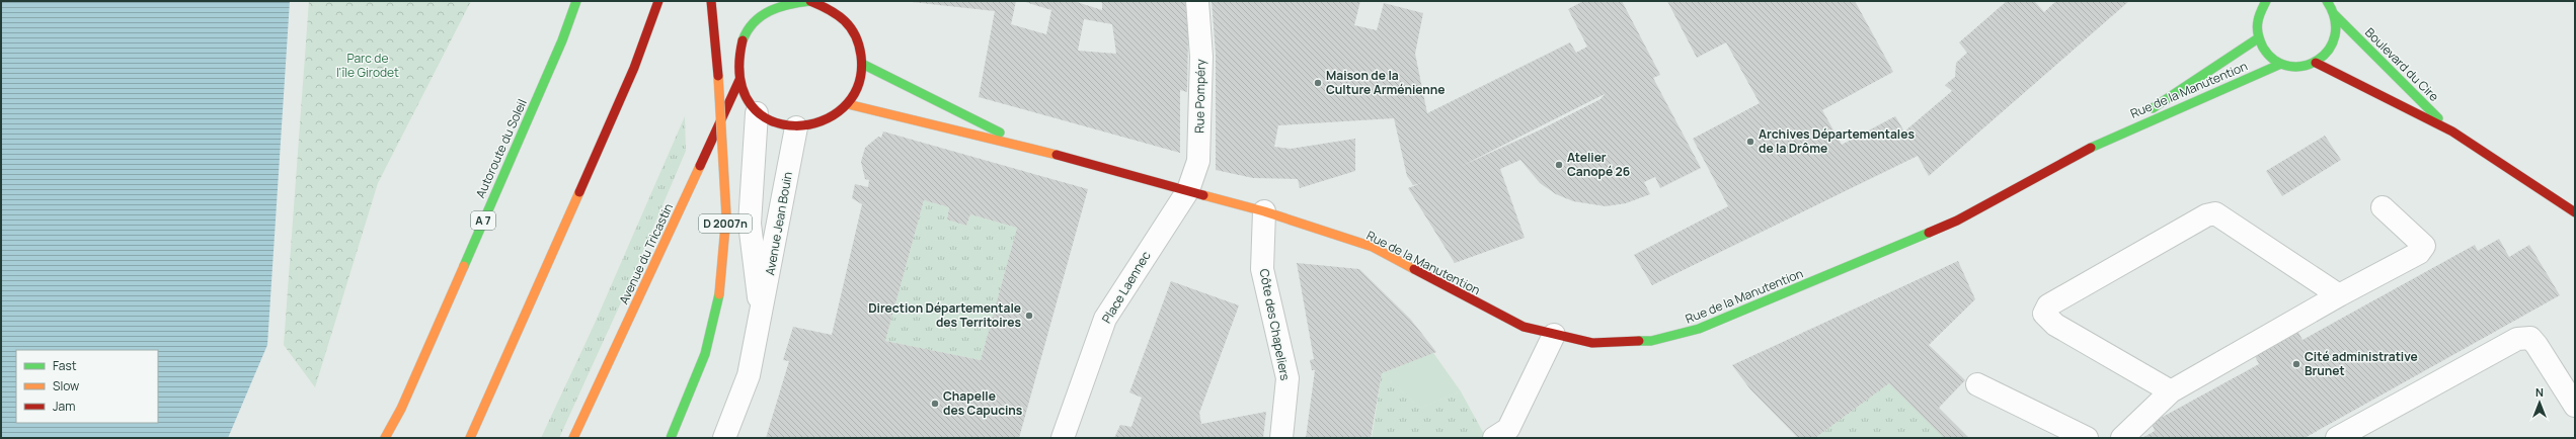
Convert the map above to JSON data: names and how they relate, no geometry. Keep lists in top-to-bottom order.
{
  "streets": {
    "main road": [
      "Boulevard du Cire",
      "Rue de la Manutention",
      "Autoroute du Soleil",
      "A 7",
      "D 2007n",
      "Avenue du Tricastin"
    ],
    "street": [
      "Rue Pompéry",
      "Avenue Jean Bouin",
      "Place Laennec",
      "Côte des Chapeliers"
    ]
  },
  "crossings": [
    ["Rue de la Manutention", "Rue Pompéry"],
    ["Rue de la Manutention", "Place Laennec"],
    ["Rue de la Manutention", "Côte des Chapeliers"],
    ["Rue Pompéry", "Place Laennec"],
    ["Avenue Jean Bouin", "Avenue du Tricastin"]
  ],
  "parks": ["Parc de l'île Girodet"],
  "places": [
    "Maison de la Culture Arménienne",
    "Archives Départementales de la Drôme",
    "Atelier Canopé 26",
    "Direction Départementale des Territoires",
    "Cité administrative Brunet",
    "Chapelle des Capucins"
  ],
  "legend": ["Fast", "Slow", "Jam"],
  "north": "top"
}
